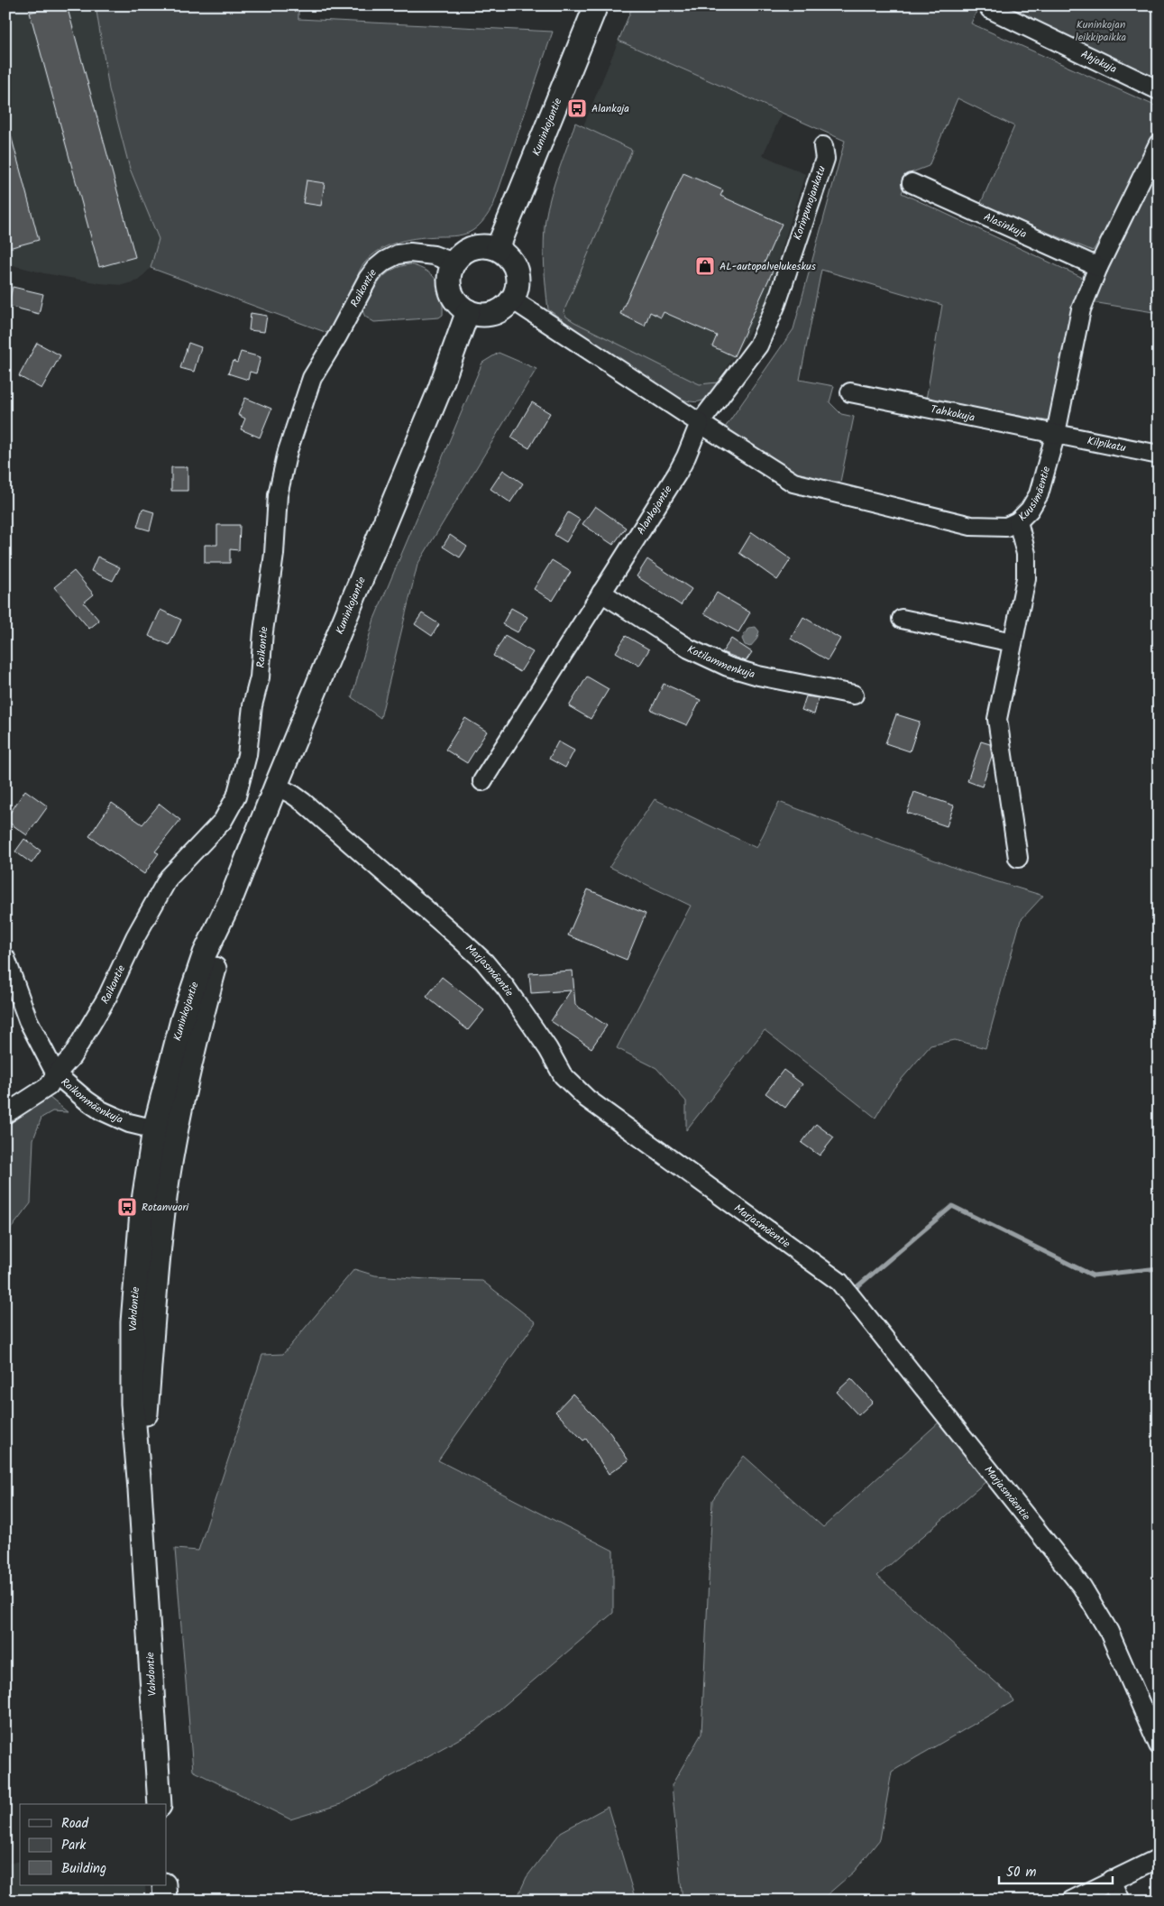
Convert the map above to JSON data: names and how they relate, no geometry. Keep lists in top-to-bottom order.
{
  "streets": {
    "main road": ["Kuninkojantie", "Vahdontie"],
    "street": [
      "Ahjokuja",
      "Korinpunojankatu",
      "Alasinkuja",
      "Raikontie",
      "Tahkokuja",
      "Kilpikatu",
      "Kuusimäentie",
      "Alankojantie",
      "Kotilammenkuja",
      "Marjasmäentie",
      "Raikonmäenkuja"
    ]
  },
  "crossings": [
    ["Kuninkojantie", "Raikontie"],
    ["Kuninkojantie", "Marjasmäentie"],
    ["Kuninkojantie", "Raikonmäenkuja"],
    ["Kuninkojantie", "Vahdontie"],
    ["Korinpunojankatu", "Kuusimäentie"],
    ["Korinpunojankatu", "Alankojantie"],
    ["Alasinkuja", "Kuusimäentie"],
    ["Raikontie", "Raikonmäenkuja"],
    ["Tahkokuja", "Kilpikatu"],
    ["Tahkokuja", "Kuusimäentie"],
    ["Kilpikatu", "Kuusimäentie"],
    ["Kuusimäentie", "Alankojantie"],
    ["Alankojantie", "Kotilammenkuja"],
    ["Raikonmäenkuja", "Vahdontie"]
  ],
  "parks": ["Kuninkojan leikkipaikka"],
  "places": {
    "bus stop": ["Alankoja", "Rotanvuori"],
    "shop": ["AL-autopalvelukeskus"]
  },
  "legend": ["Road", "Park", "Building"],
  "scale_bar": "50 m"
}
